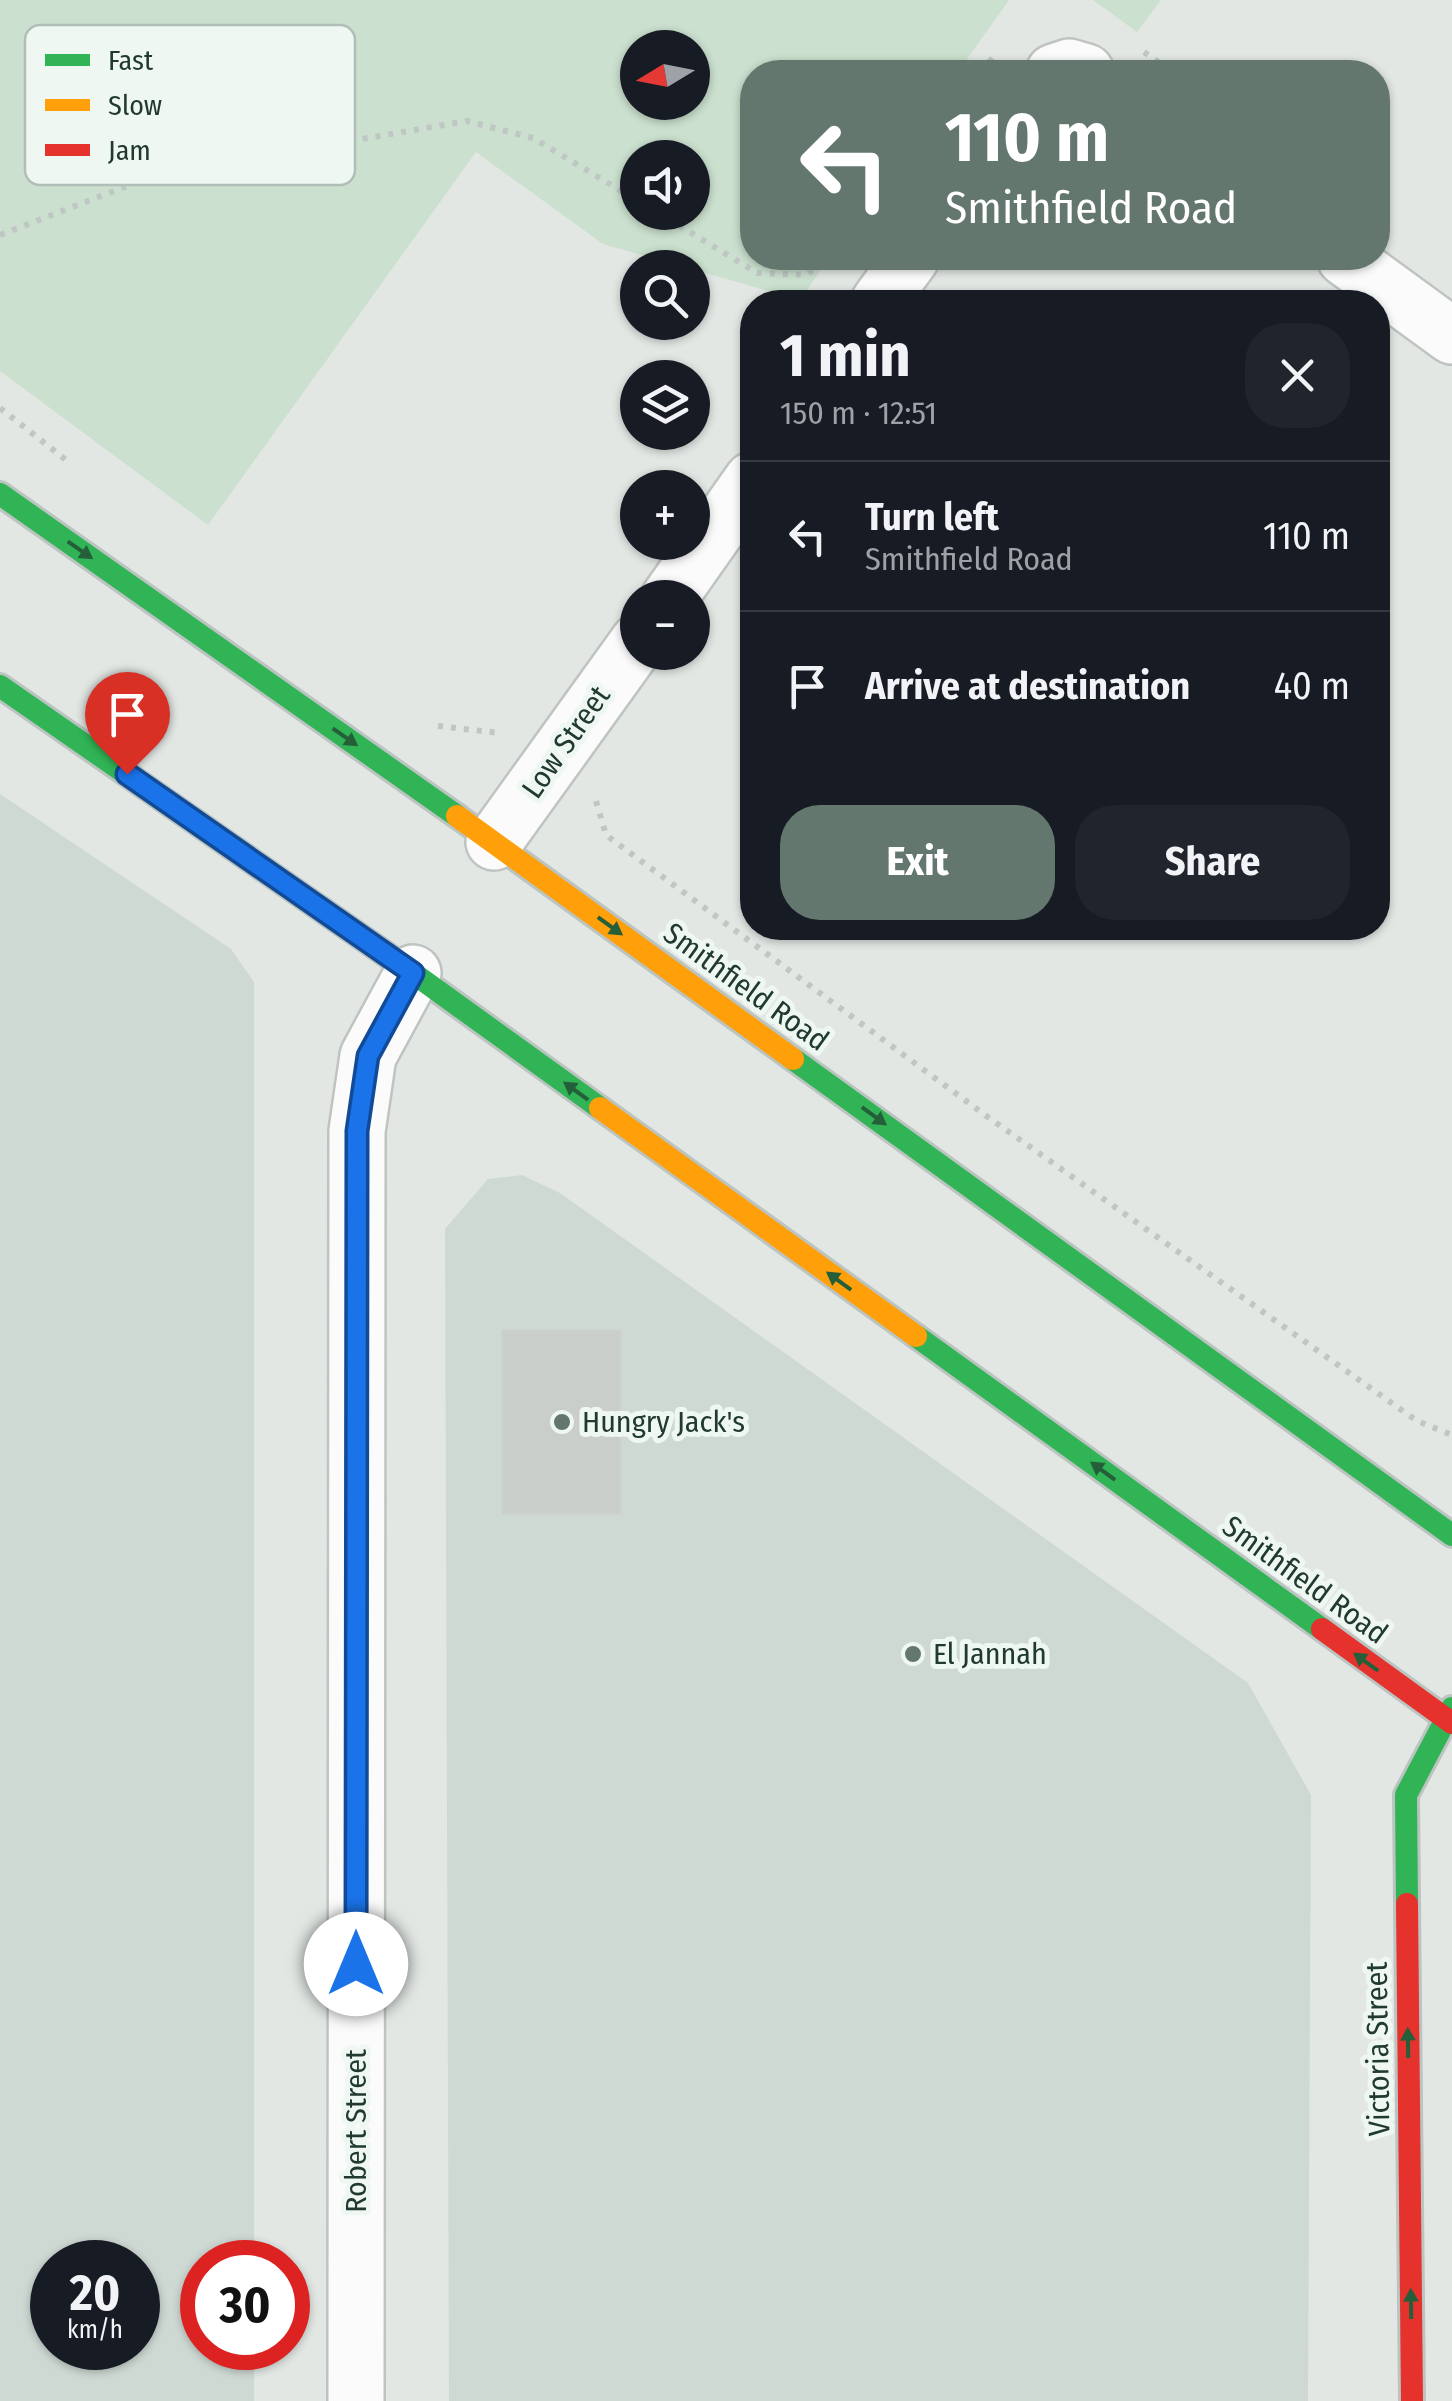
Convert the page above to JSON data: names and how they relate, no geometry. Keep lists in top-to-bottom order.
{
  "streets": {
    "main road": ["Smithfield Road", "Victoria Street"],
    "street": ["Low Street", "Robert Street"]
  },
  "crossings": [
    ["Low Street", "Smithfield Road"],
    ["Smithfield Road", "Victoria Street"],
    ["Smithfield Road", "Robert Street"]
  ],
  "one_way": ["Victoria Street"],
  "places": ["Hungry Jack's", "El Jannah"],
  "legend": ["Fast", "Slow", "Jam"],
  "north": "left",
  "page": {
    "map_buttons": ["+", "−"],
    "turn": ["110 m", "Smithfield Road"],
    "heading": ["1 min", "150 m · 12:51"],
    "list": [
      {
        "name": "Turn left",
        "note": "Smithfield Road",
        "value": "110 m"
      },
      {
        "name": "Arrive at destination",
        "value": "40 m"
      }
    ],
    "buttons": ["Exit", "Share"],
    "speed": "20 km/h",
    "limit": "30"
  }
}
